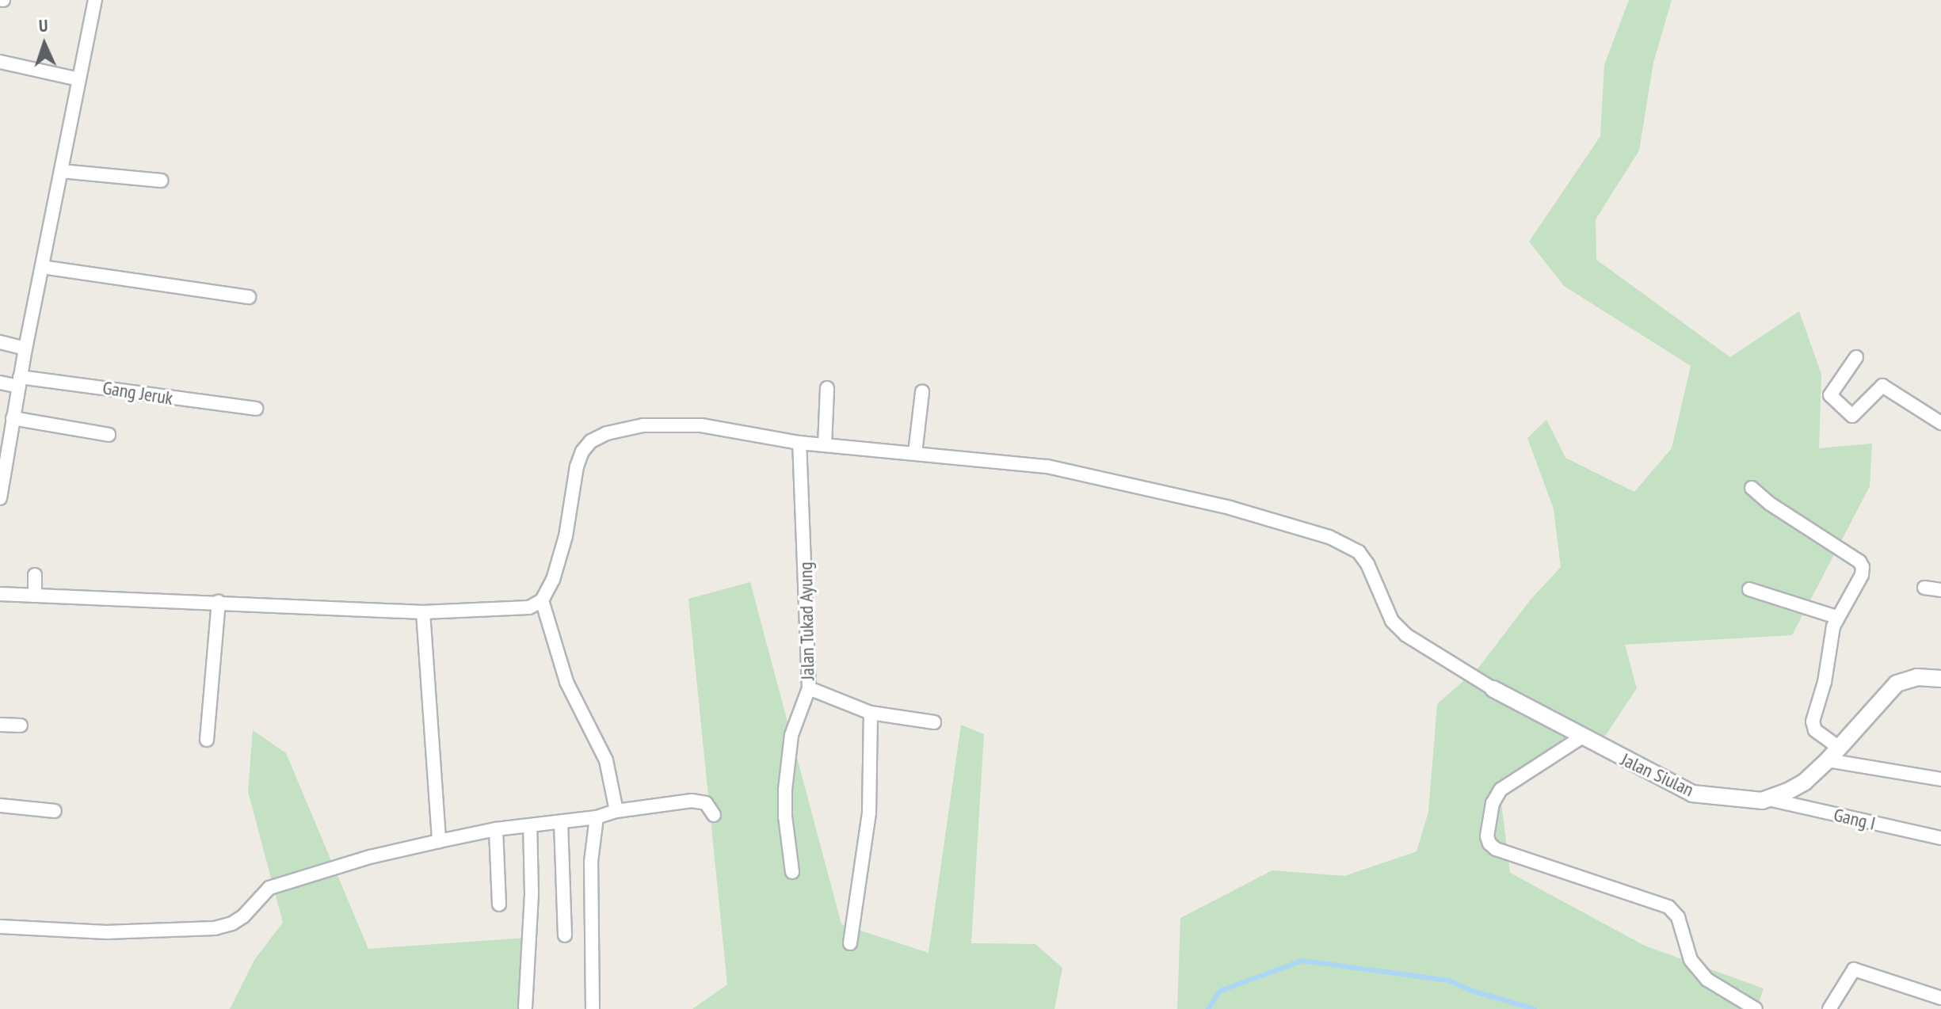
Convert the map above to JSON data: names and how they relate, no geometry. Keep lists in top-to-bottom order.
{
  "streets": {
    "street": [
      "Gang Jeruk",
      "Jalan Tukad Ayung",
      "Jalan Siulan",
      "Gang I"
    ]
  },
  "crossings": [
    ["Jalan Siulan", "Gang I"]
  ],
  "north": "top"
}
